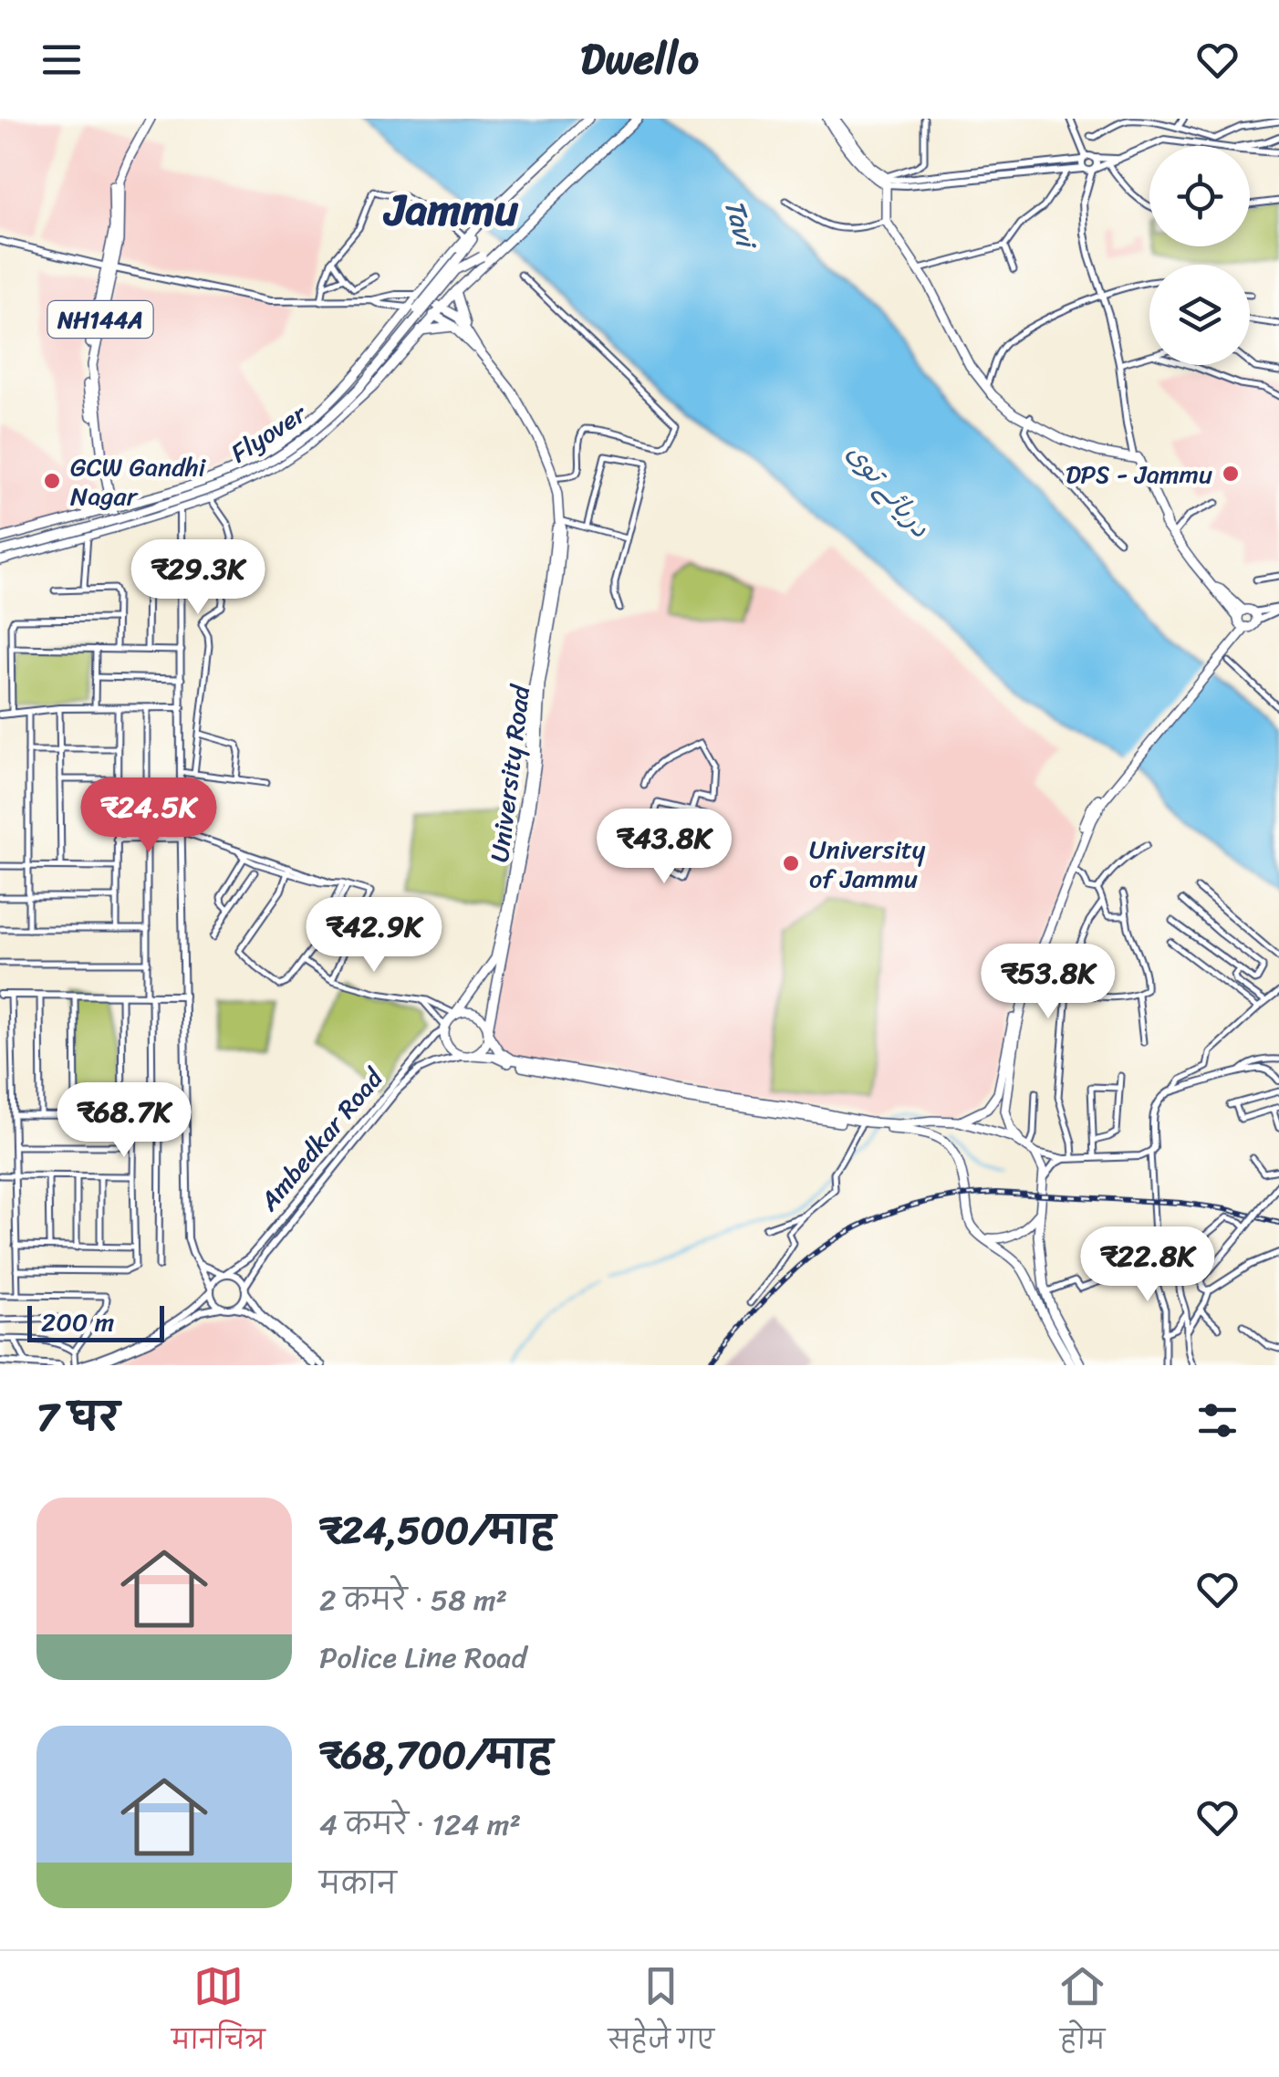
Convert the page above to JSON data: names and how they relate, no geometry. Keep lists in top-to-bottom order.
{
  "streets": {
    "main road": [
      "NH144A",
      "Flyover",
      "University Road",
      "Ambedkar Road"
    ]
  },
  "crossings": [
    ["University Road", "Ambedkar Road"]
  ],
  "districts": ["Jammu"],
  "water": ["Tavi", "دریائے توی"],
  "places": ["DPS - Jammu", "GCW Gandhi Nagar", "University of Jammu"],
  "scale_bar": "200 m",
  "page": {
    "header": "Dwello",
    "price": [
      "₹29.3K",
      "₹24.5K",
      "₹43.8K",
      "₹42.9K",
      "₹53.8K",
      "₹68.7K",
      "₹22.8K"
    ],
    "scale": "200 m",
    "heading": "7 घर",
    "list": [
      {
        "name": "₹24,500/माह",
        "note": "2 कमरे · 58 m² · Police Line Road"
      },
      {
        "name": "₹68,700/माह",
        "note": "4 कमरे · 124 m² · मकान"
      }
    ],
    "tabs": ["मानचित्र", "सहेजे गए", "होम"]
  }
}
